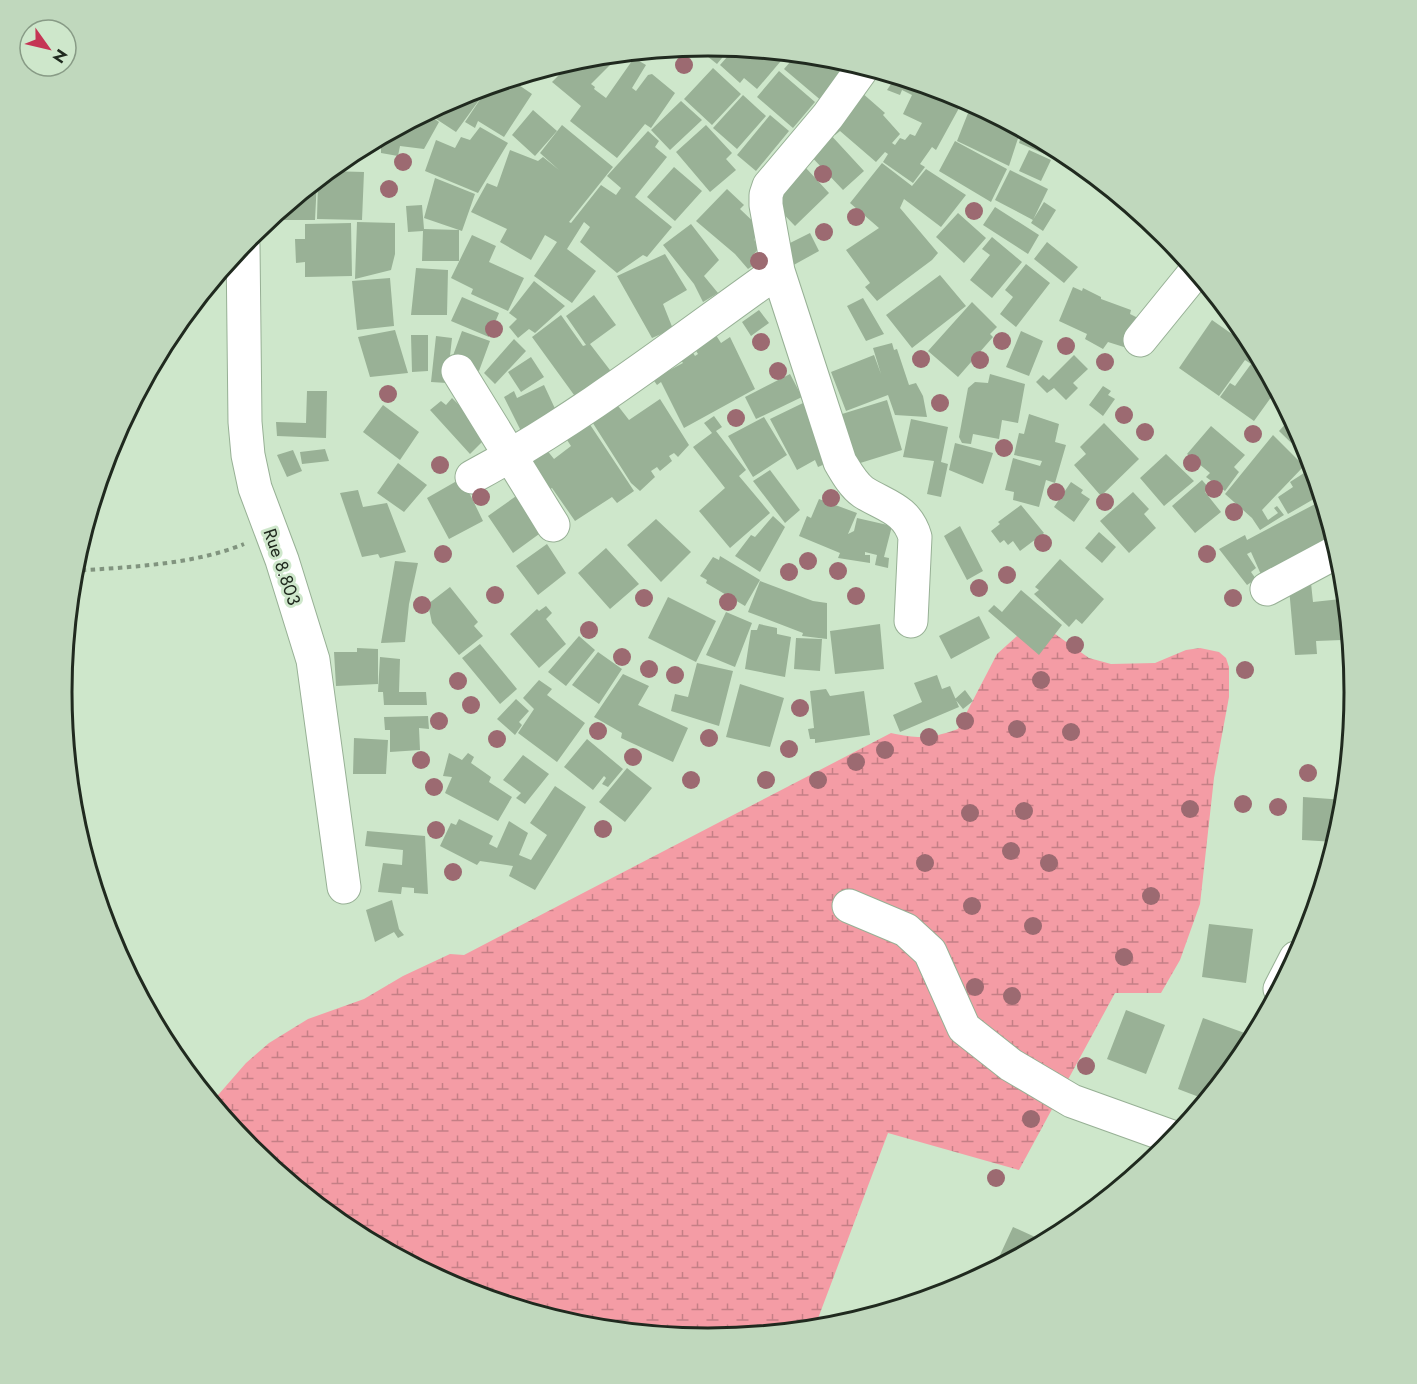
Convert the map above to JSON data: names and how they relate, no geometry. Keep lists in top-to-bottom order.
{
  "streets": {
    "street": ["Rue 8.803"]
  },
  "north": "bottom right"
}
